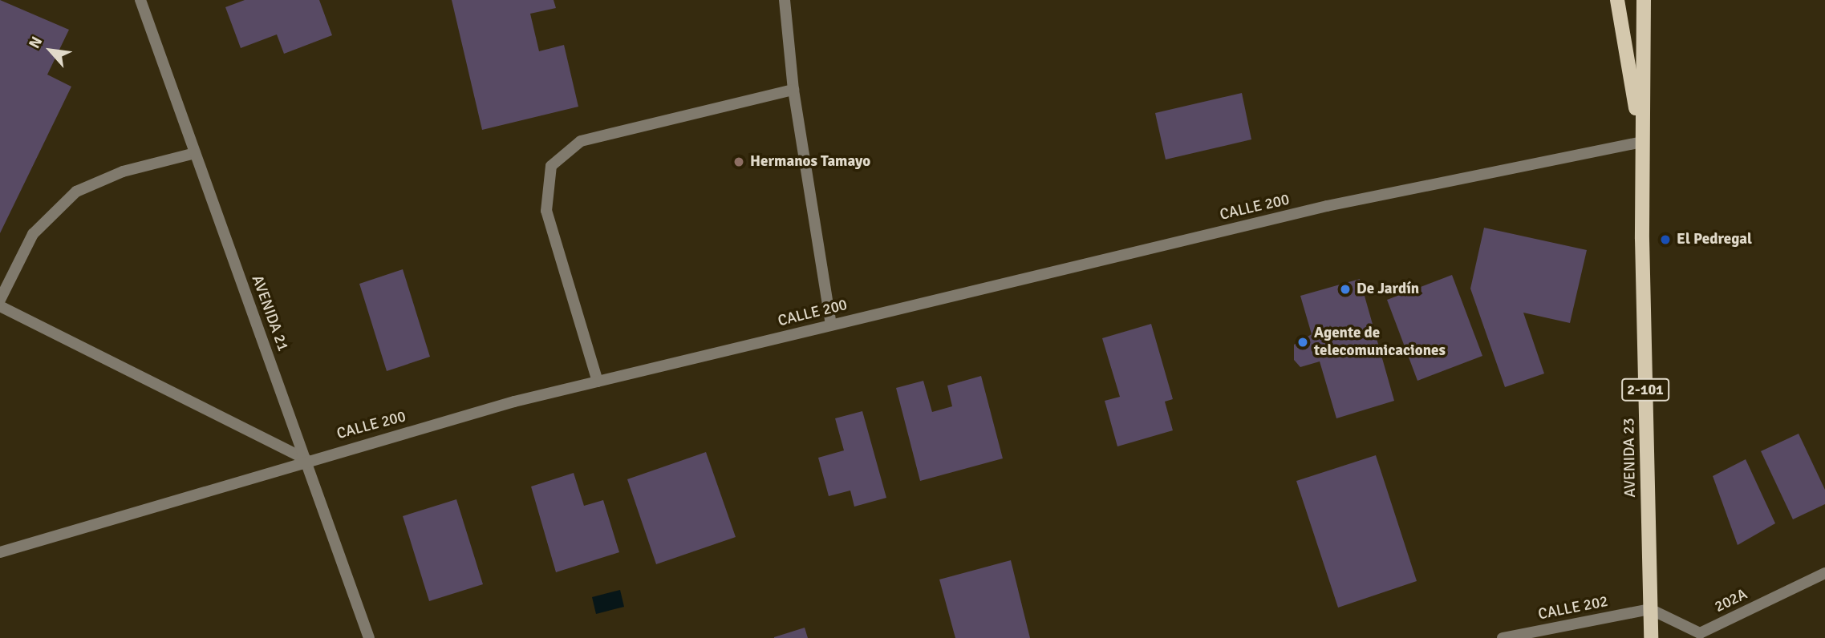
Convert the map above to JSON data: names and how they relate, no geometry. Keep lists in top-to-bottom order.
{
  "streets": {
    "main road": ["2-101", "AVENIDA 23"],
    "street": [
      "CALLE 200",
      "AVENIDA 21",
      "202A",
      "CALLE 202"
    ]
  },
  "crossings": [
    ["CALLE 200", "AVENIDA 21"],
    ["CALLE 200", "AVENIDA 23"],
    ["AVENIDA 23", "202A"],
    ["AVENIDA 23", "CALLE 202"],
    ["202A", "CALLE 202"]
  ],
  "places": [
    "Hermanos Tamayo",
    "El Pedregal",
    "De Jardín",
    "Agente de telecomunicaciones"
  ],
  "north": "top left"
}
